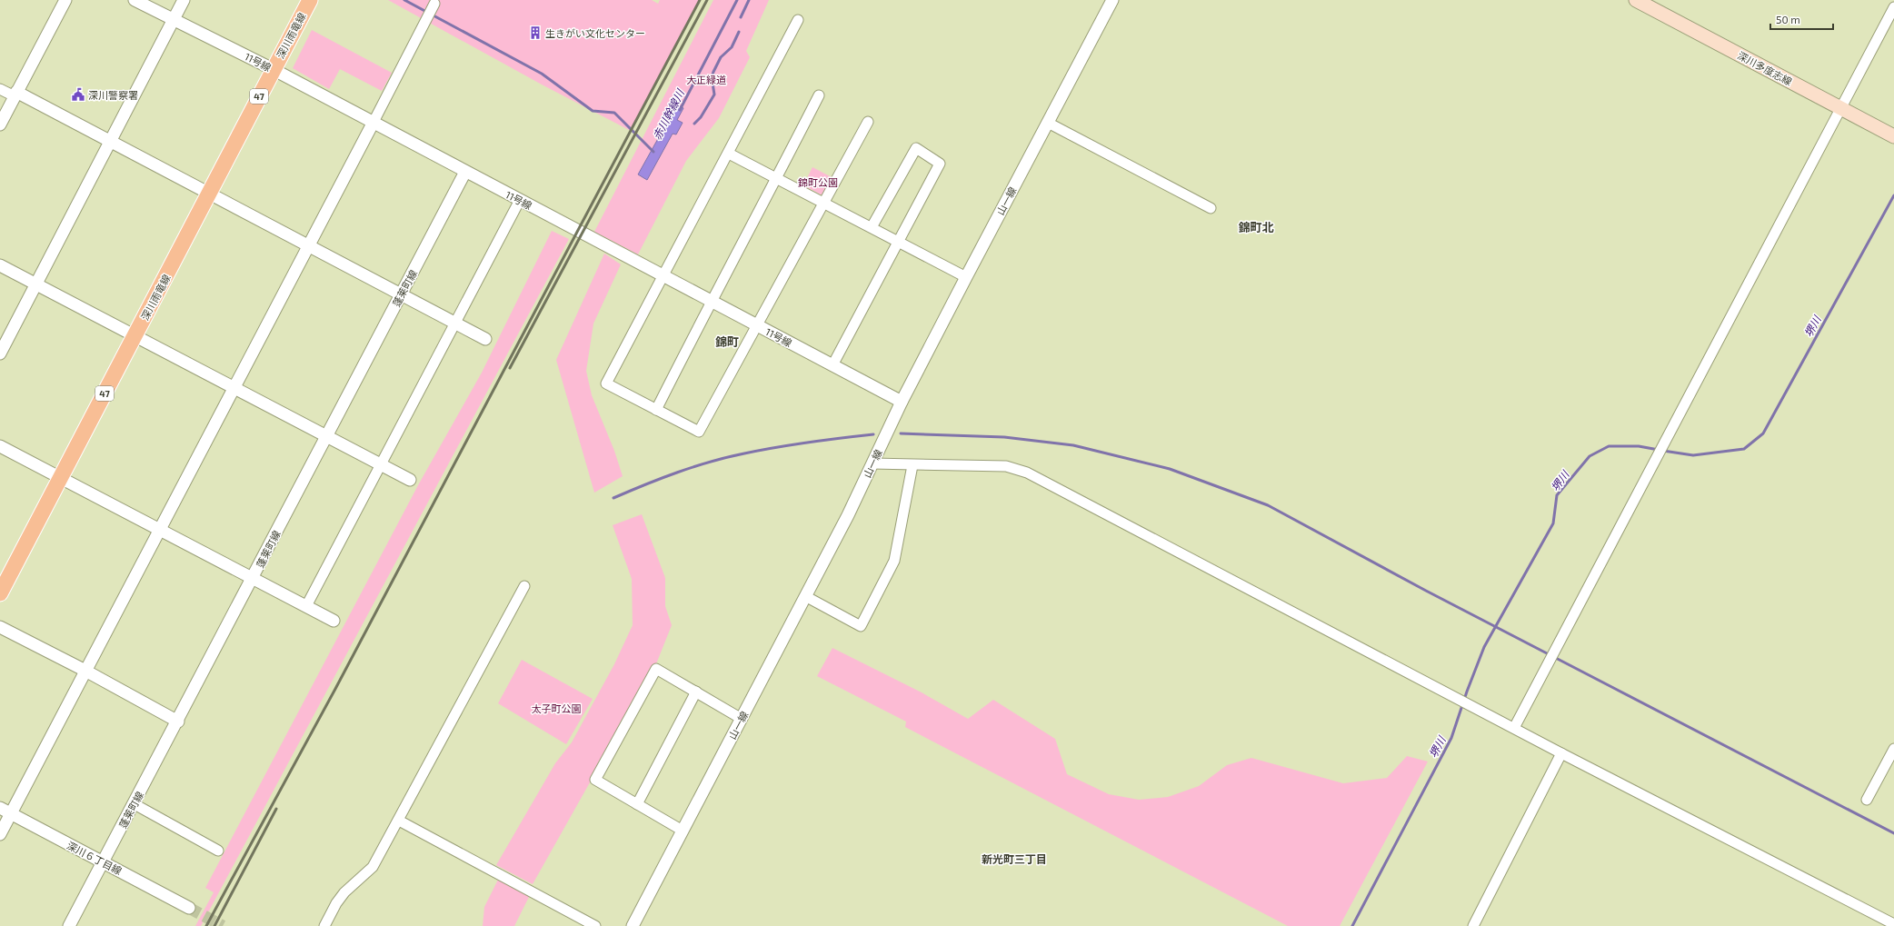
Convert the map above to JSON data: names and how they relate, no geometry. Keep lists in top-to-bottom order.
{
  "streets": {
    "main road": ["深川雨竜線", "深川多度志線", "47"],
    "street": [
      "11号線",
      "山一線",
      "蓬莱町線",
      "深川６丁目線"
    ]
  },
  "crossings": [
    ["深川雨竜線", "11号線"],
    ["11号線", "山一線"],
    ["11号線", "蓬莱町線"],
    ["蓬莱町線", "深川６丁目線"]
  ],
  "districts": ["錦町北", "錦町", "新光町三丁目"],
  "water": ["赤川幹線川", "堺川"],
  "parks": ["大正緑道", "錦町公園", "太子町公園"],
  "places": {
    "building": ["生きがい文化センター"],
    "public building": ["深川警察署"]
  },
  "scale_bar": "50 m"
}
